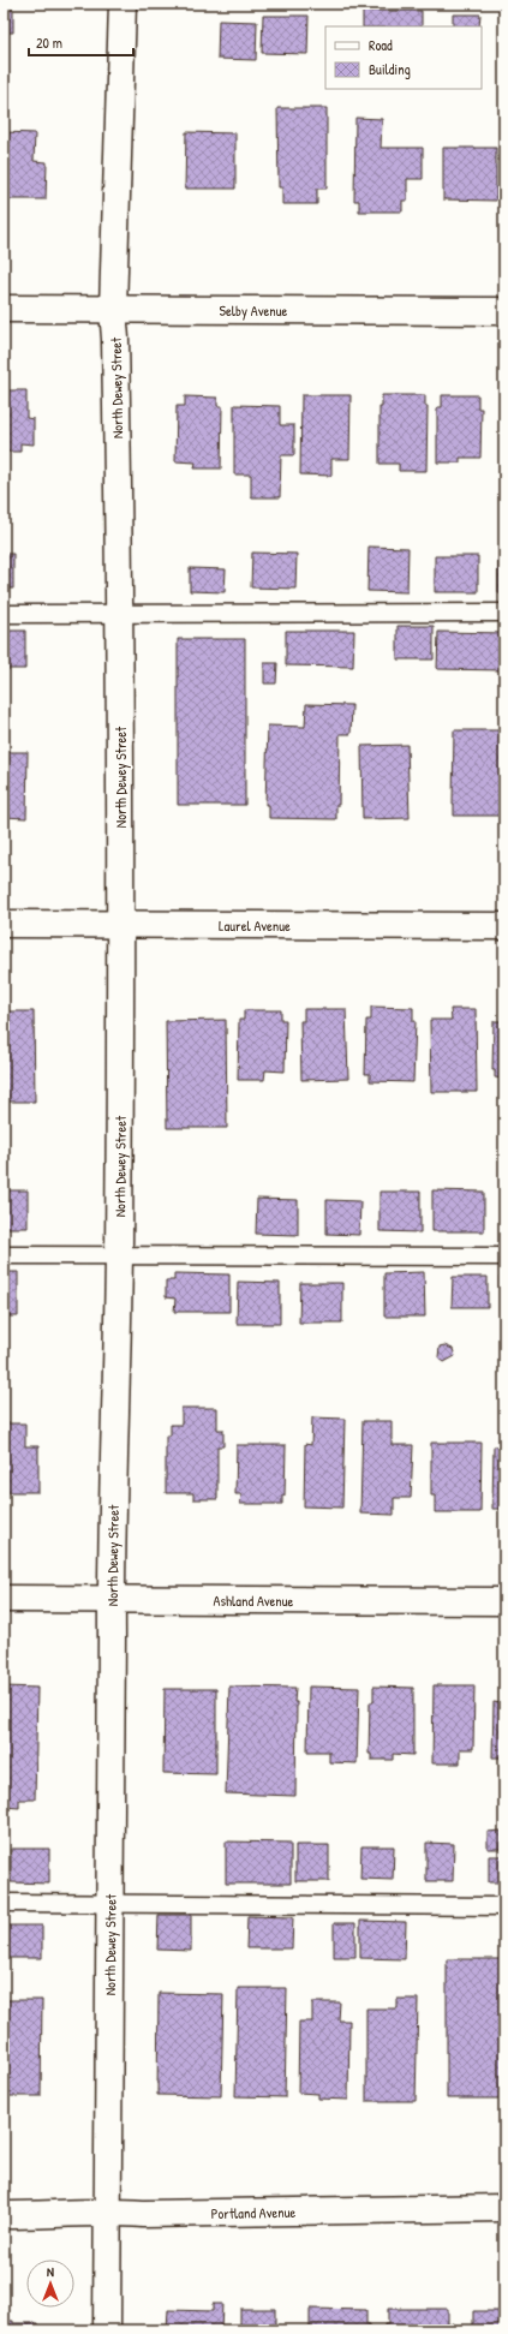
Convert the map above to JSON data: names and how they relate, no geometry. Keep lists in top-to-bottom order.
{
  "streets": {
    "street": [
      "Selby Avenue",
      "North Dewey Street",
      "Laurel Avenue",
      "Ashland Avenue",
      "Portland Avenue"
    ]
  },
  "crossings": [
    ["Selby Avenue", "North Dewey Street"],
    ["North Dewey Street", "Laurel Avenue"],
    ["North Dewey Street", "Ashland Avenue"],
    ["North Dewey Street", "Portland Avenue"]
  ],
  "legend": ["Road", "Building"],
  "scale_bar": "20 m",
  "north": "top"
}
